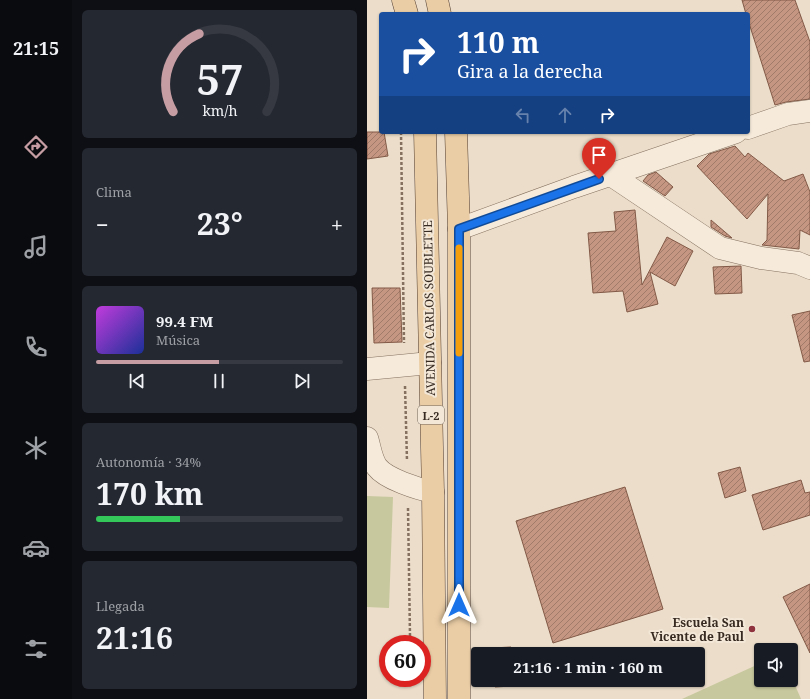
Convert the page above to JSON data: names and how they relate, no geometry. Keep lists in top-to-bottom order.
{
  "streets": {
    "main road": ["AVENIDA CARLOS SOUBLETTE", "L-2"]
  },
  "places": ["Escuela San Vicente de Paul"],
  "page": {
    "tabs": "21:15",
    "turn": ["110 m", "Gira a la derecha"],
    "tile": [
      "Clima",
      ["Autonomía · 34%", "170 km"],
      ["Llegada", "21:16"]
    ],
    "heat": ["−", "23°", "+"],
    "song": ["99.4 FM", "Música"],
    "limit": "60",
    "trip": "21:16 · 1 min · 160 m",
    "gauge": ["57", "km/h"]
  }
}
